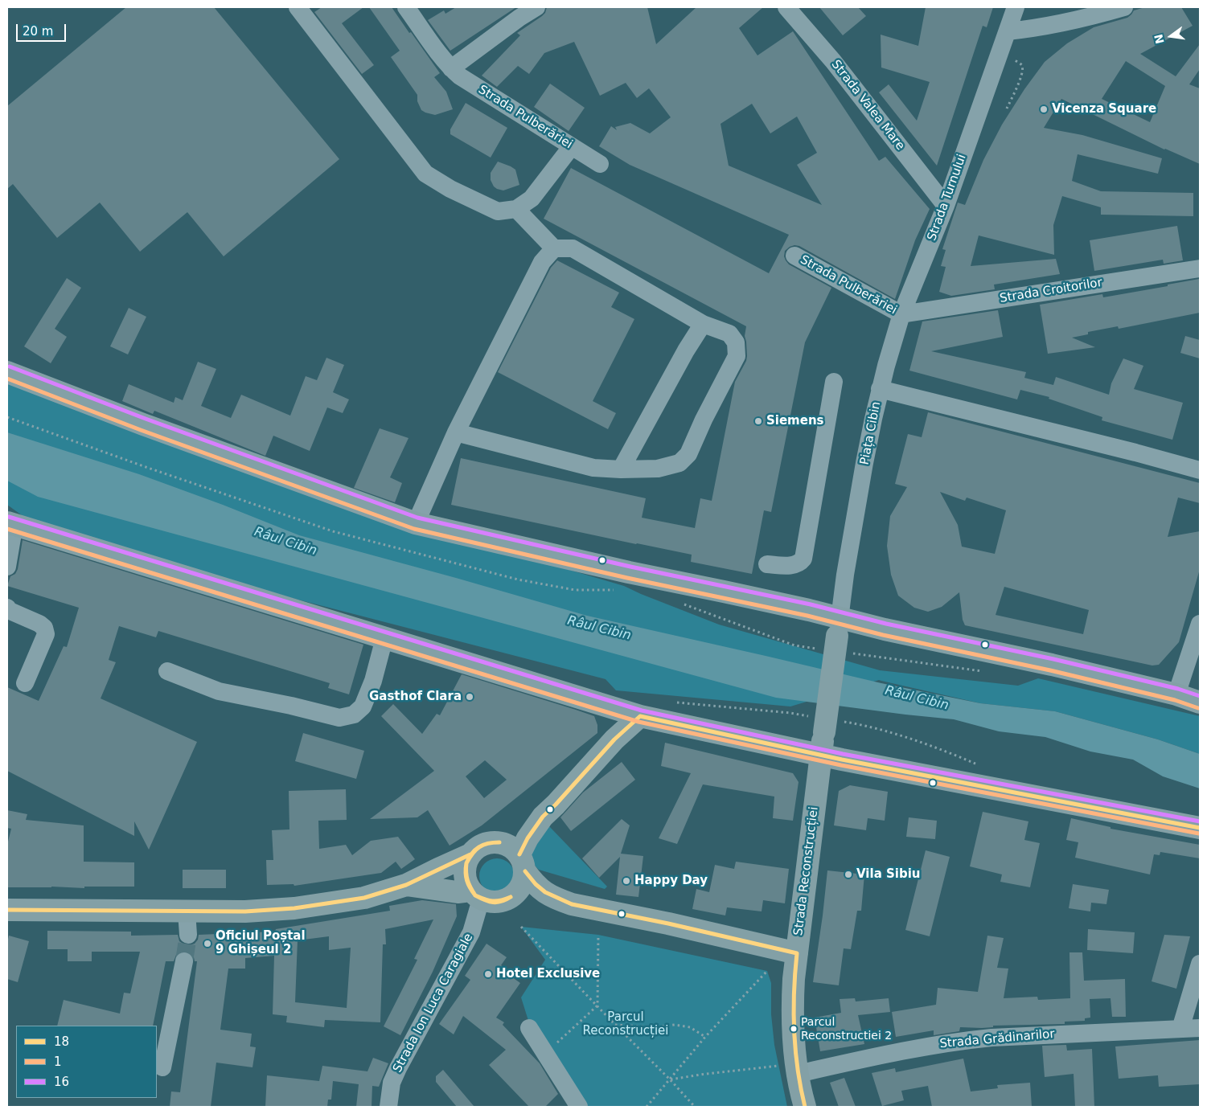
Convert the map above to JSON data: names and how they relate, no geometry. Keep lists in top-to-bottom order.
{
  "streets": {
    "main road": ["Piața Cibin", "Strada Reconstrucției"],
    "street": [
      "Strada Valea Mare",
      "Strada Pulberăriei",
      "Strada Turnului",
      "Strada Croitorilor",
      "Strada Ion Luca Caragiale",
      "Strada Grădinarilor"
    ]
  },
  "crossings": [
    ["Strada Valea Mare", "Strada Turnului"],
    ["Strada Pulberăriei", "Strada Turnului"],
    ["Strada Pulberăriei", "Strada Croitorilor"],
    ["Strada Turnului", "Strada Croitorilor"],
    ["Strada Turnului", "Piața Cibin"],
    ["Piața Cibin", "Strada Reconstrucției"],
    ["Strada Reconstrucției", "Strada Grădinarilor"]
  ],
  "water": ["Râul Cibin"],
  "parks": ["Parcul Reconstrucției"],
  "places": [
    "Vicenza Square",
    "Siemens",
    "Gasthof Clara",
    "Vila Sibiu",
    "Happy Day",
    "Oficiul Poștal 9 Ghișeul 2",
    "Hotel Exclusive",
    "Parcul Reconstructiei 2"
  ],
  "lines": ["transit line 16", "transit line 1", "transit line 18"],
  "legend": ["18", "1", "16"],
  "scale_bar": "20 m",
  "north": "left"
}
